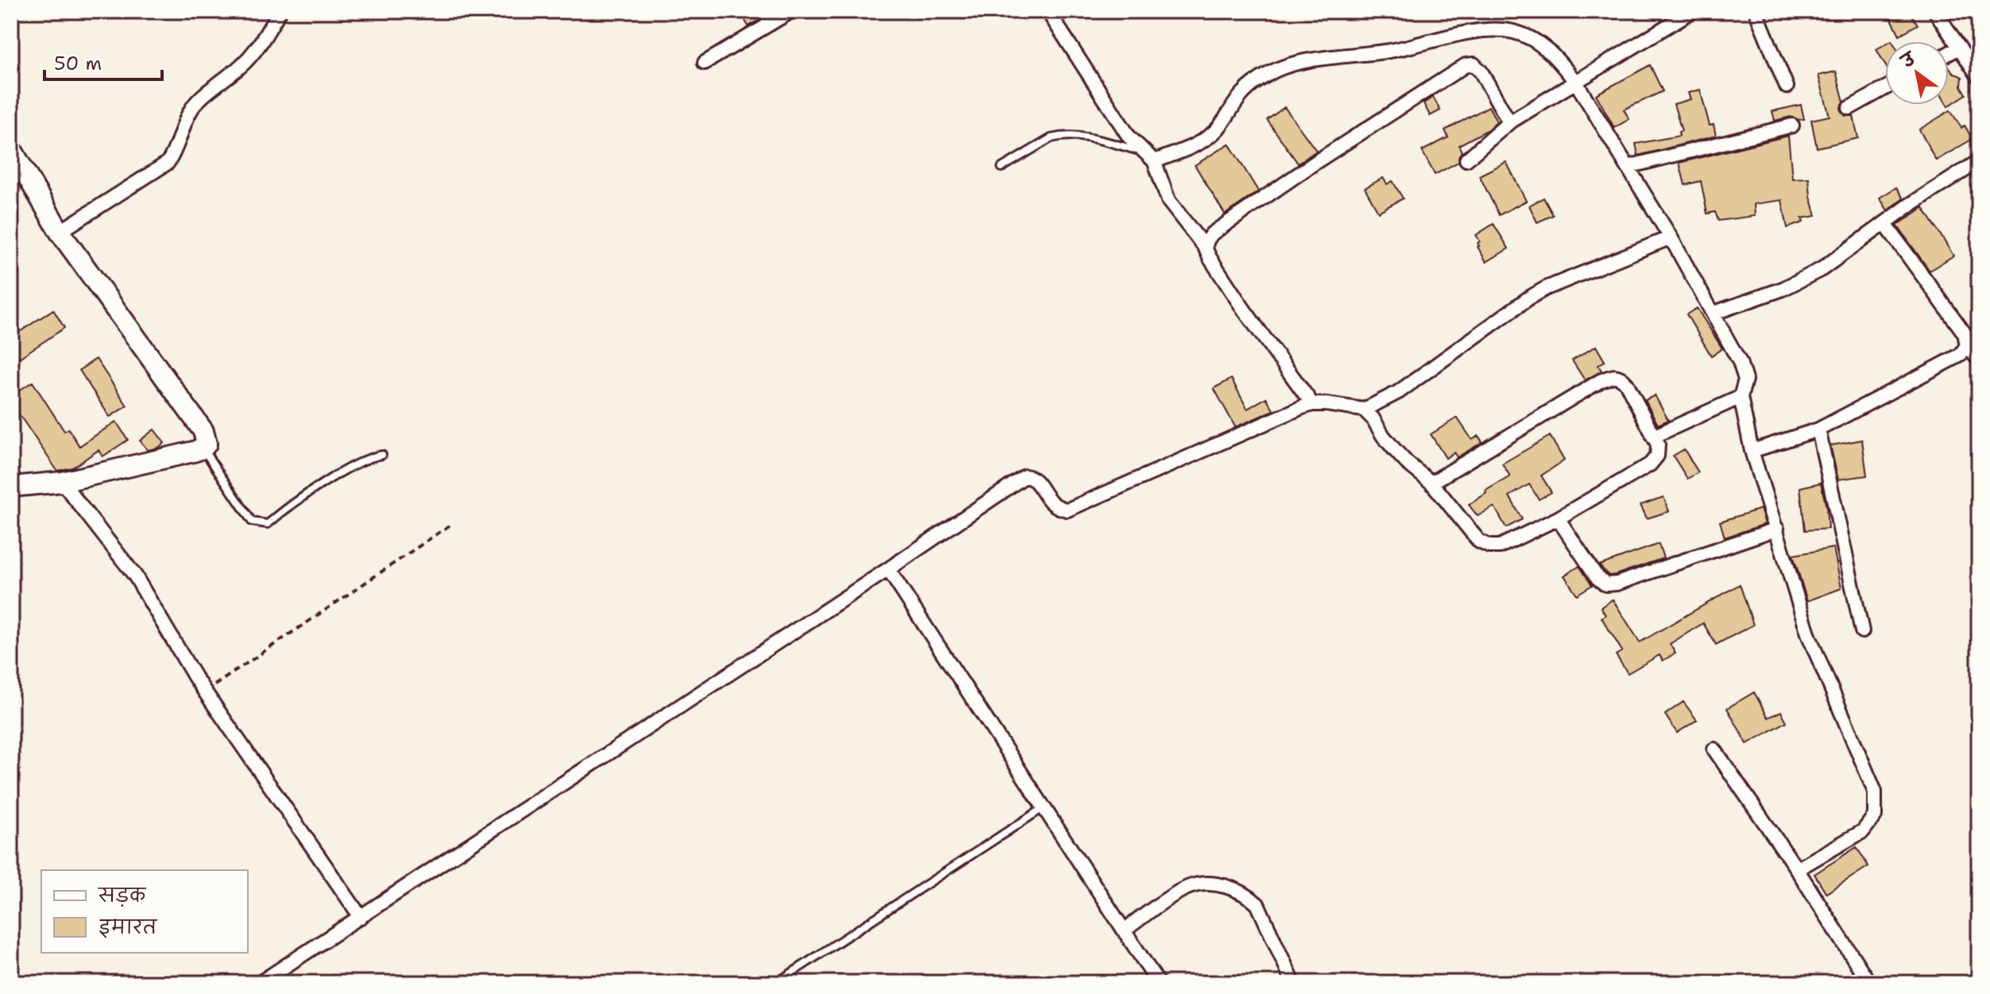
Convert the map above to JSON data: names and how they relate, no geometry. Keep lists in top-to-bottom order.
{
  "legend": ["सड़क", "इमारत"],
  "scale_bar": "50 m",
  "north": "top left"
}
